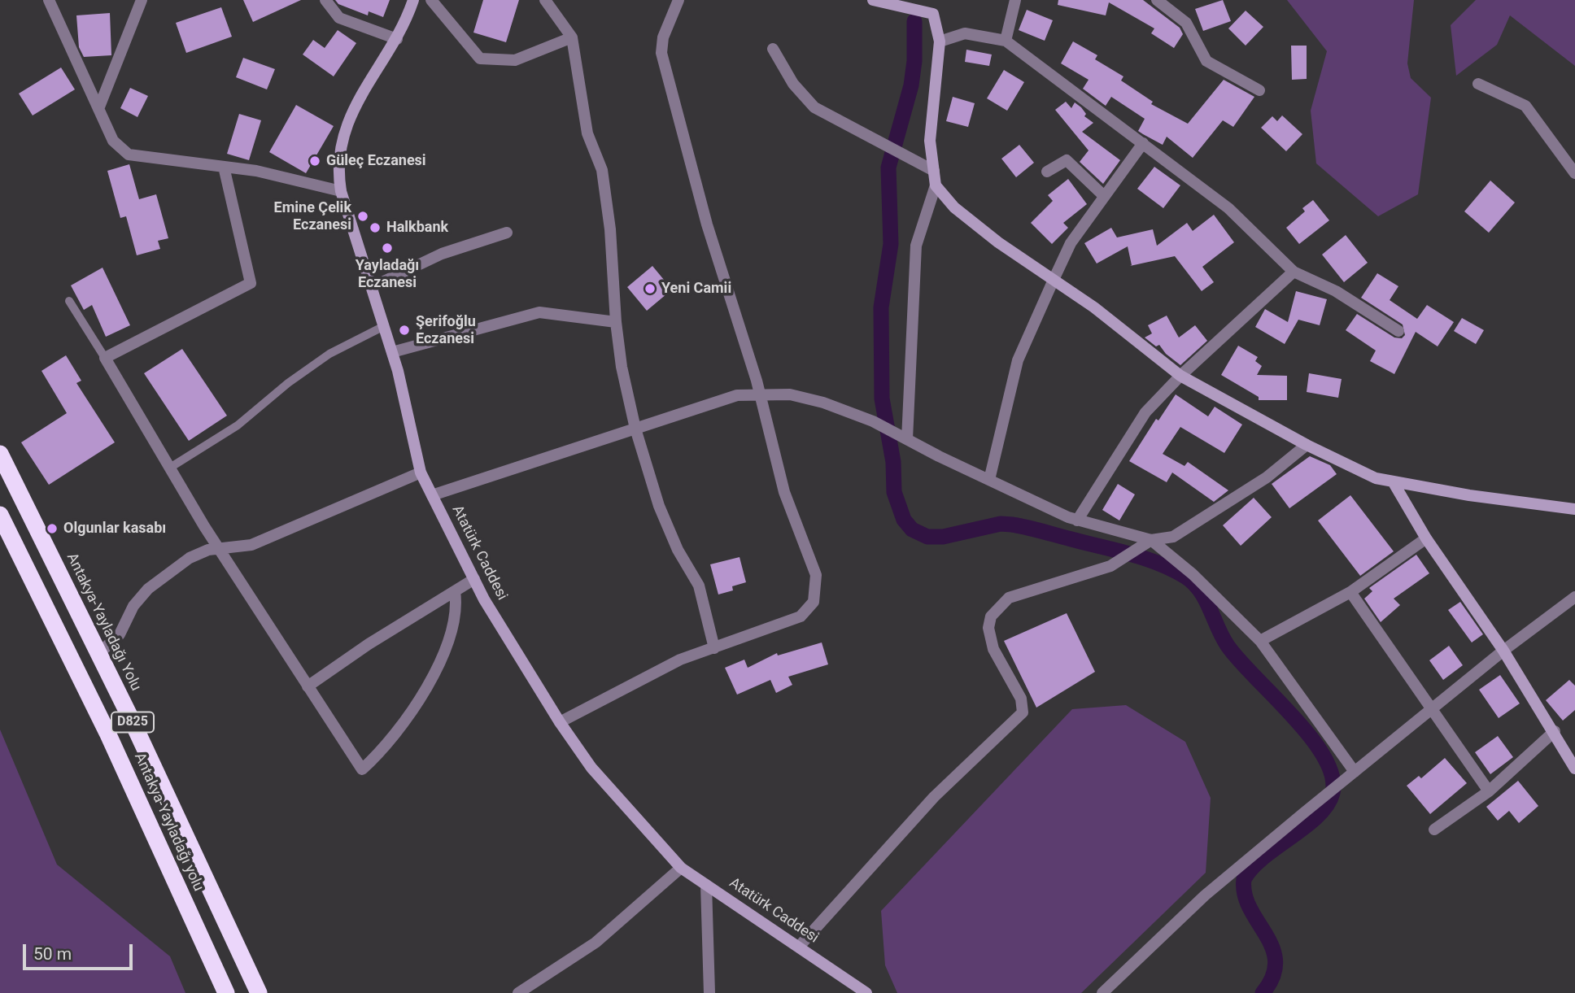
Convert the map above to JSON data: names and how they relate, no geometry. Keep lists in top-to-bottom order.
{
  "streets": {
    "highway": ["Antakya-Yayladağı Yolu", "D825", "Antakya-Yayladağı yolu"],
    "street": ["Atatürk Caddesi"]
  },
  "places": [
    "Güleç Eczanesi",
    "Emine Çelik Eczanesi",
    "Halkbank",
    "Yayladağı Eczanesi",
    "Yeni Camii",
    "Şerifoğlu Eczanesi",
    "Olgunlar kasabı"
  ],
  "scale_bar": "50 m"
}
